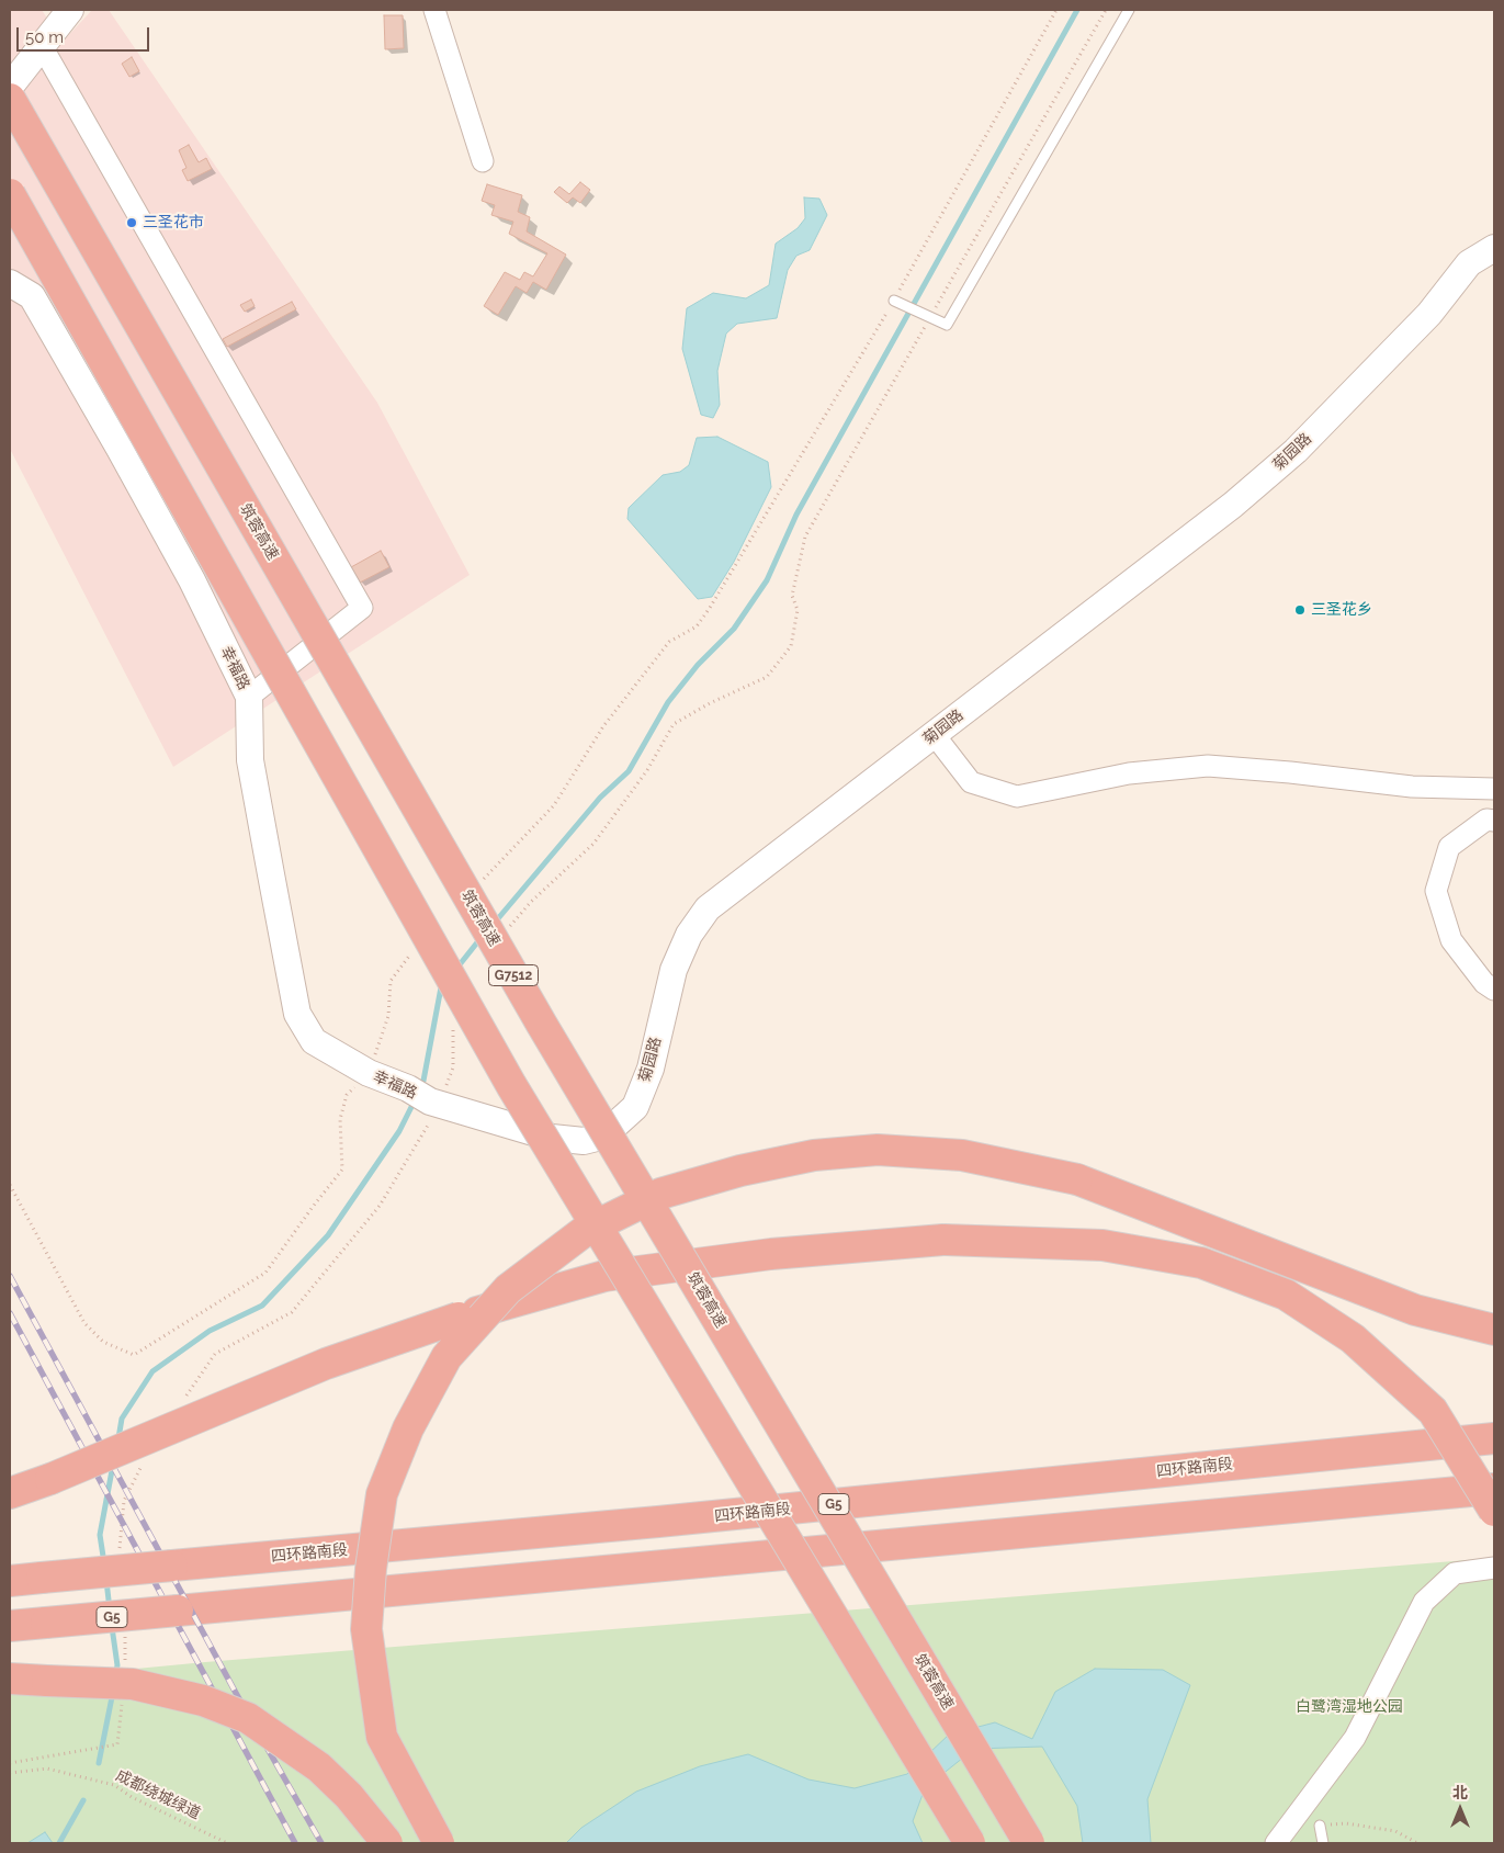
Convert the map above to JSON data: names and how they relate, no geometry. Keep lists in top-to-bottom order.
{
  "streets": {
    "highway": [
      "筑蓉高速",
      "G7512",
      "四环路南段",
      "G5"
    ],
    "street": ["菊园路", "幸福路"],
    "path": ["成都绕城绿道"]
  },
  "crossings": [
    ["菊园路", "幸福路"]
  ],
  "parks": ["白鹭湾湿地公园"],
  "places": ["三圣花市", "三圣花乡"],
  "scale_bar": "50 m",
  "north": "top"
}
